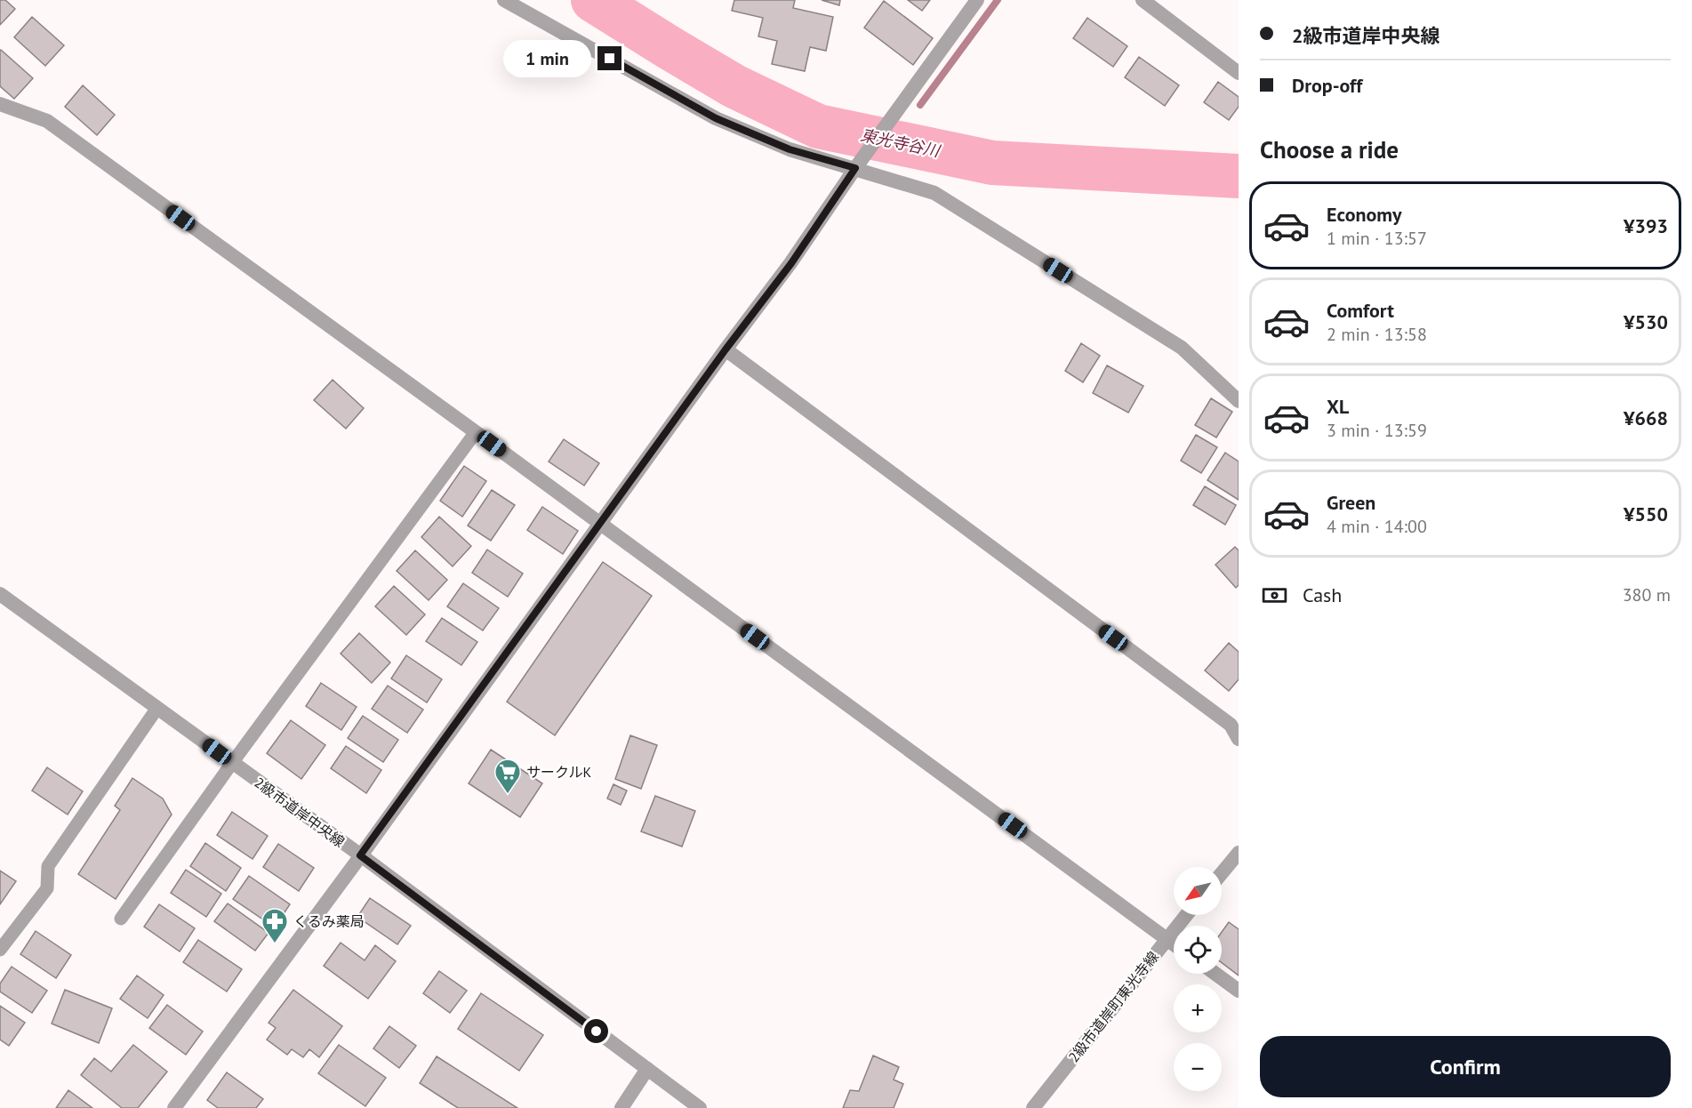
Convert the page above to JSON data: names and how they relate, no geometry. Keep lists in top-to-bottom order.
{
  "streets": {
    "street": ["2級市道岸中央線", "2級市道岸町東光寺線"]
  },
  "water": ["東光寺谷川"],
  "places": {
    "supermarket": ["サークルK"],
    "pharmacy": ["くるみ薬局"]
  },
  "north": "bottom left",
  "page": {
    "banner": ["2級市道岸中央線", "Drop-off"],
    "bubble": "1 min",
    "heading": "Choose a ride",
    "list": [
      {
        "name": "Economy",
        "note": "1 min · 13:57",
        "value": "¥393"
      },
      {
        "name": "Comfort",
        "note": "2 min · 13:58",
        "value": "¥530"
      },
      {
        "name": "XL",
        "note": "3 min · 13:59",
        "value": "¥668"
      },
      {
        "name": "Green",
        "note": "4 min · 14:00",
        "value": "¥550"
      }
    ],
    "pay": ["Cash", "380 m"],
    "map_buttons": ["+", "−"],
    "buttons": "Confirm"
  }
}
